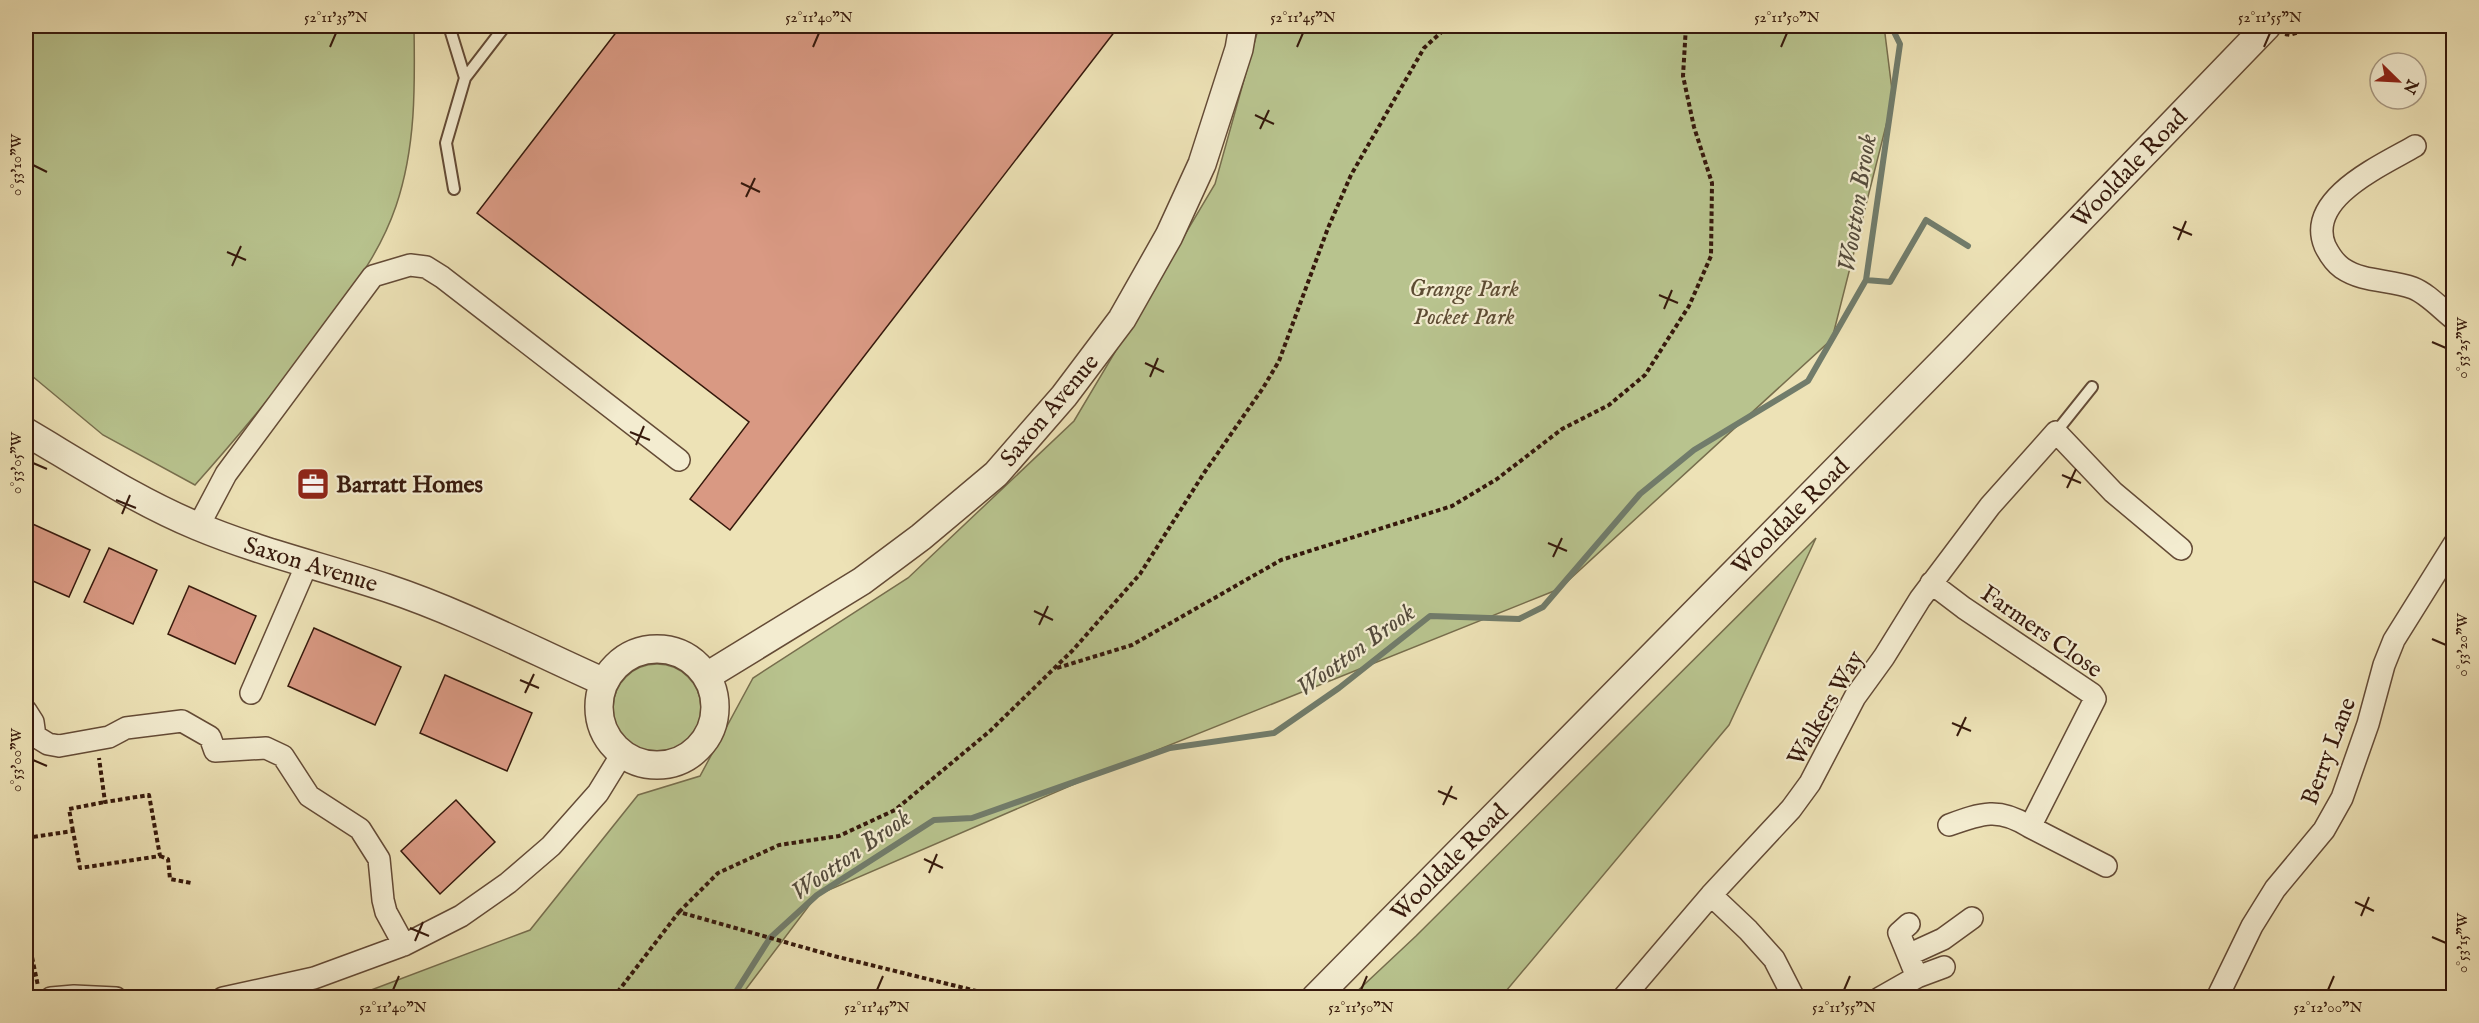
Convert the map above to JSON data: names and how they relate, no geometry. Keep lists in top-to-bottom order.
{
  "streets": {
    "street": [
      "Wooldale Road",
      "Saxon Avenue",
      "Farmers Close",
      "Walkers Way",
      "Berry Lane"
    ]
  },
  "crossings": [
    ["Farmers Close", "Walkers Way"]
  ],
  "water": ["Wootton Brook"],
  "parks": ["Grange Park Pocket Park"],
  "places": {
    "office": ["Barratt Homes"]
  },
  "north": "bottom right",
  "coordinates": [
    "52°11'35\"N",
    "52°11'40\"N",
    "52°11'45\"N",
    "52°11'50\"N",
    "52°11'55\"N",
    "0°53'10\"W",
    "0°53'25\"W",
    "0°53'05\"W",
    "0°53'20\"W",
    "0°53'00\"W",
    "0°53'15\"W",
    "52°12'00\"N"
  ]
}
